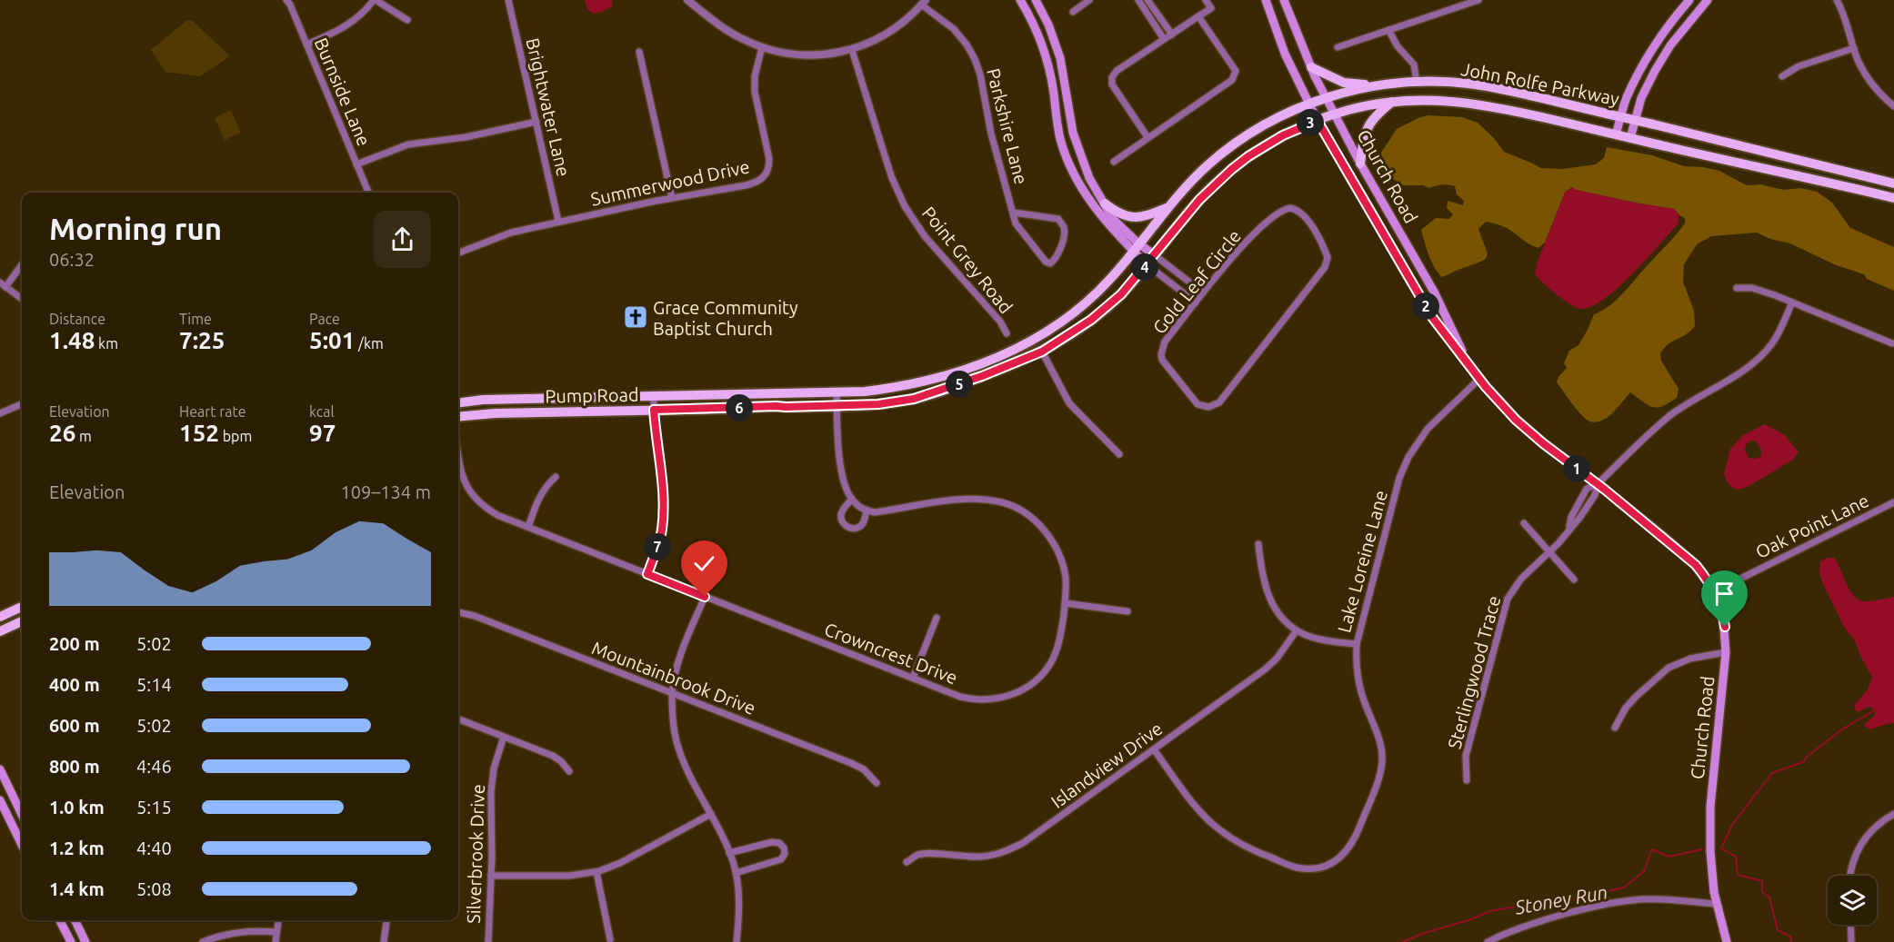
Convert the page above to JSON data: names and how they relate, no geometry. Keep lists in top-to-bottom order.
{
  "streets": {
    "main road": ["John Rolfe Parkway", "Church Road", "Pump Road"],
    "street": [
      "Burnside Lane",
      "Brightwater Lane",
      "Parkshire Lane",
      "Summerwood Drive",
      "Point Grey Road",
      "Gold Leaf Circle",
      "Oak Point Lane",
      "Lake Loreine Lane",
      "Crowncrest Drive",
      "Sterlingwood Trace",
      "Mountainbrook Drive",
      "Islandview Drive",
      "Silverbrook Drive"
    ]
  },
  "crossings": [
    ["John Rolfe Parkway", "Church Road"],
    ["John Rolfe Parkway", "Pump Road"],
    ["Brightwater Lane", "Summerwood Drive"],
    ["Church Road", "Oak Point Lane"],
    ["Church Road", "Lake Loreine Lane"],
    ["Church Road", "Sterlingwood Trace"],
    ["Lake Loreine Lane", "Islandview Drive"]
  ],
  "water": ["Stoney Run"],
  "places": {
    "church": ["Grace Community Baptist Church"]
  },
  "page": {
    "pins": [
      "3",
      "4",
      "2",
      "5",
      "6",
      "1",
      "7"
    ],
    "heading": ["Morning run", "06:32"],
    "stats": [
      ["Distance", "1.48 km"],
      ["Time", "7:25"],
      ["Pace", "5:01 /km"],
      ["Elevation", "26 m"],
      ["Heart rate", "152 bpm"],
      ["kcal", "97"]
    ],
    "chart": ["Elevation", "109–134 m"],
    "list": [
      {
        "name": "200 m",
        "note": "5:02"
      },
      {
        "name": "400 m",
        "note": "5:14"
      },
      {
        "name": "600 m",
        "note": "5:02"
      },
      {
        "name": "800 m",
        "note": "4:46"
      },
      {
        "name": "1.0 km",
        "note": "5:15"
      },
      {
        "name": "1.2 km",
        "note": "4:40"
      },
      {
        "name": "1.4 km",
        "note": "5:08"
      }
    ]
  }
}
